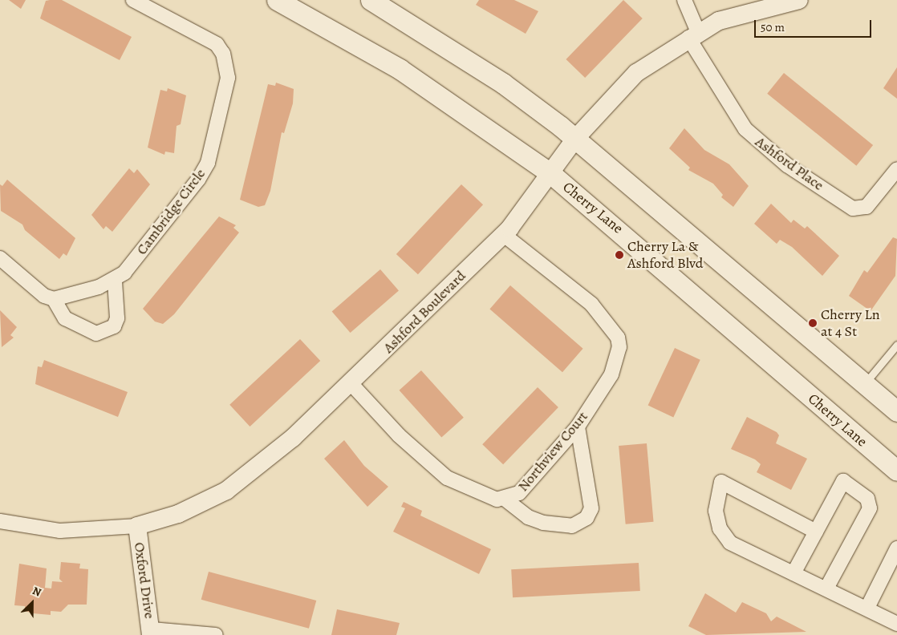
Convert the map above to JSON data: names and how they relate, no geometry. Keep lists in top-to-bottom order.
{
  "streets": {
    "main road": ["Cherry Lane"],
    "street": [
      "Ashford Place",
      "Cambridge Circle",
      "Ashford Boulevard",
      "Northview Court",
      "Oxford Drive"
    ]
  },
  "crossings": [
    ["Ashford Place", "Ashford Boulevard"],
    ["Cherry Lane", "Ashford Boulevard"],
    ["Ashford Boulevard", "Northview Court"],
    ["Ashford Boulevard", "Oxford Drive"]
  ],
  "places": ["Cherry La & Ashford Blvd", "Cherry Ln at 4 St"],
  "scale_bar": "50 m",
  "north": "top right"
}
